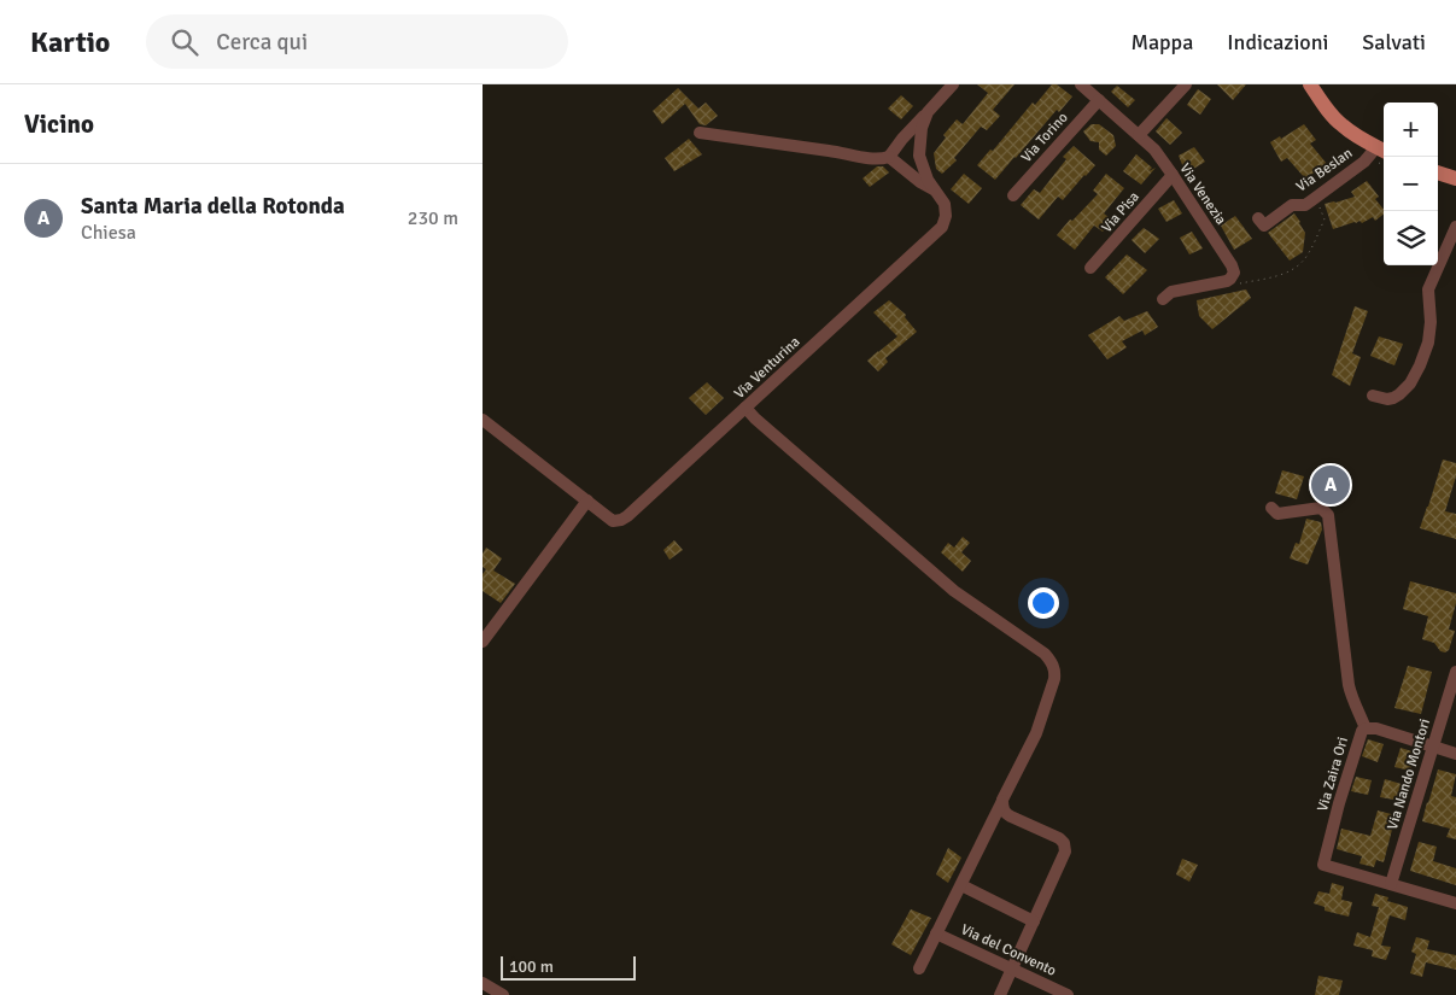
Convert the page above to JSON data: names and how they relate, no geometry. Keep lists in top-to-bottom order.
{
  "streets": {
    "street": [
      "Via Torino",
      "Via Beslan",
      "Via Venezia",
      "Via Pisa",
      "Via Venturina",
      "Via Zaira Ori",
      "Via Nando Montori",
      "Via del Convento"
    ]
  },
  "crossings": [
    ["Via Torino", "Via Venezia"],
    ["Via Venezia", "Via Pisa"],
    ["Via Zaira Ori", "Via Nando Montori"]
  ],
  "scale_bar": "100 m",
  "page": {
    "header": "Kartio",
    "search": "Cerca qui",
    "nav": ["Mappa", "Indicazioni", "Salvati"],
    "heading": "Vicino",
    "map_buttons": ["+", "−"],
    "list": [
      {
        "mark": "A",
        "name": "Santa Maria della Rotonda",
        "note": "Chiesa",
        "value": "230 m"
      }
    ],
    "pins": "A",
    "scale": "100 m"
  }
}
